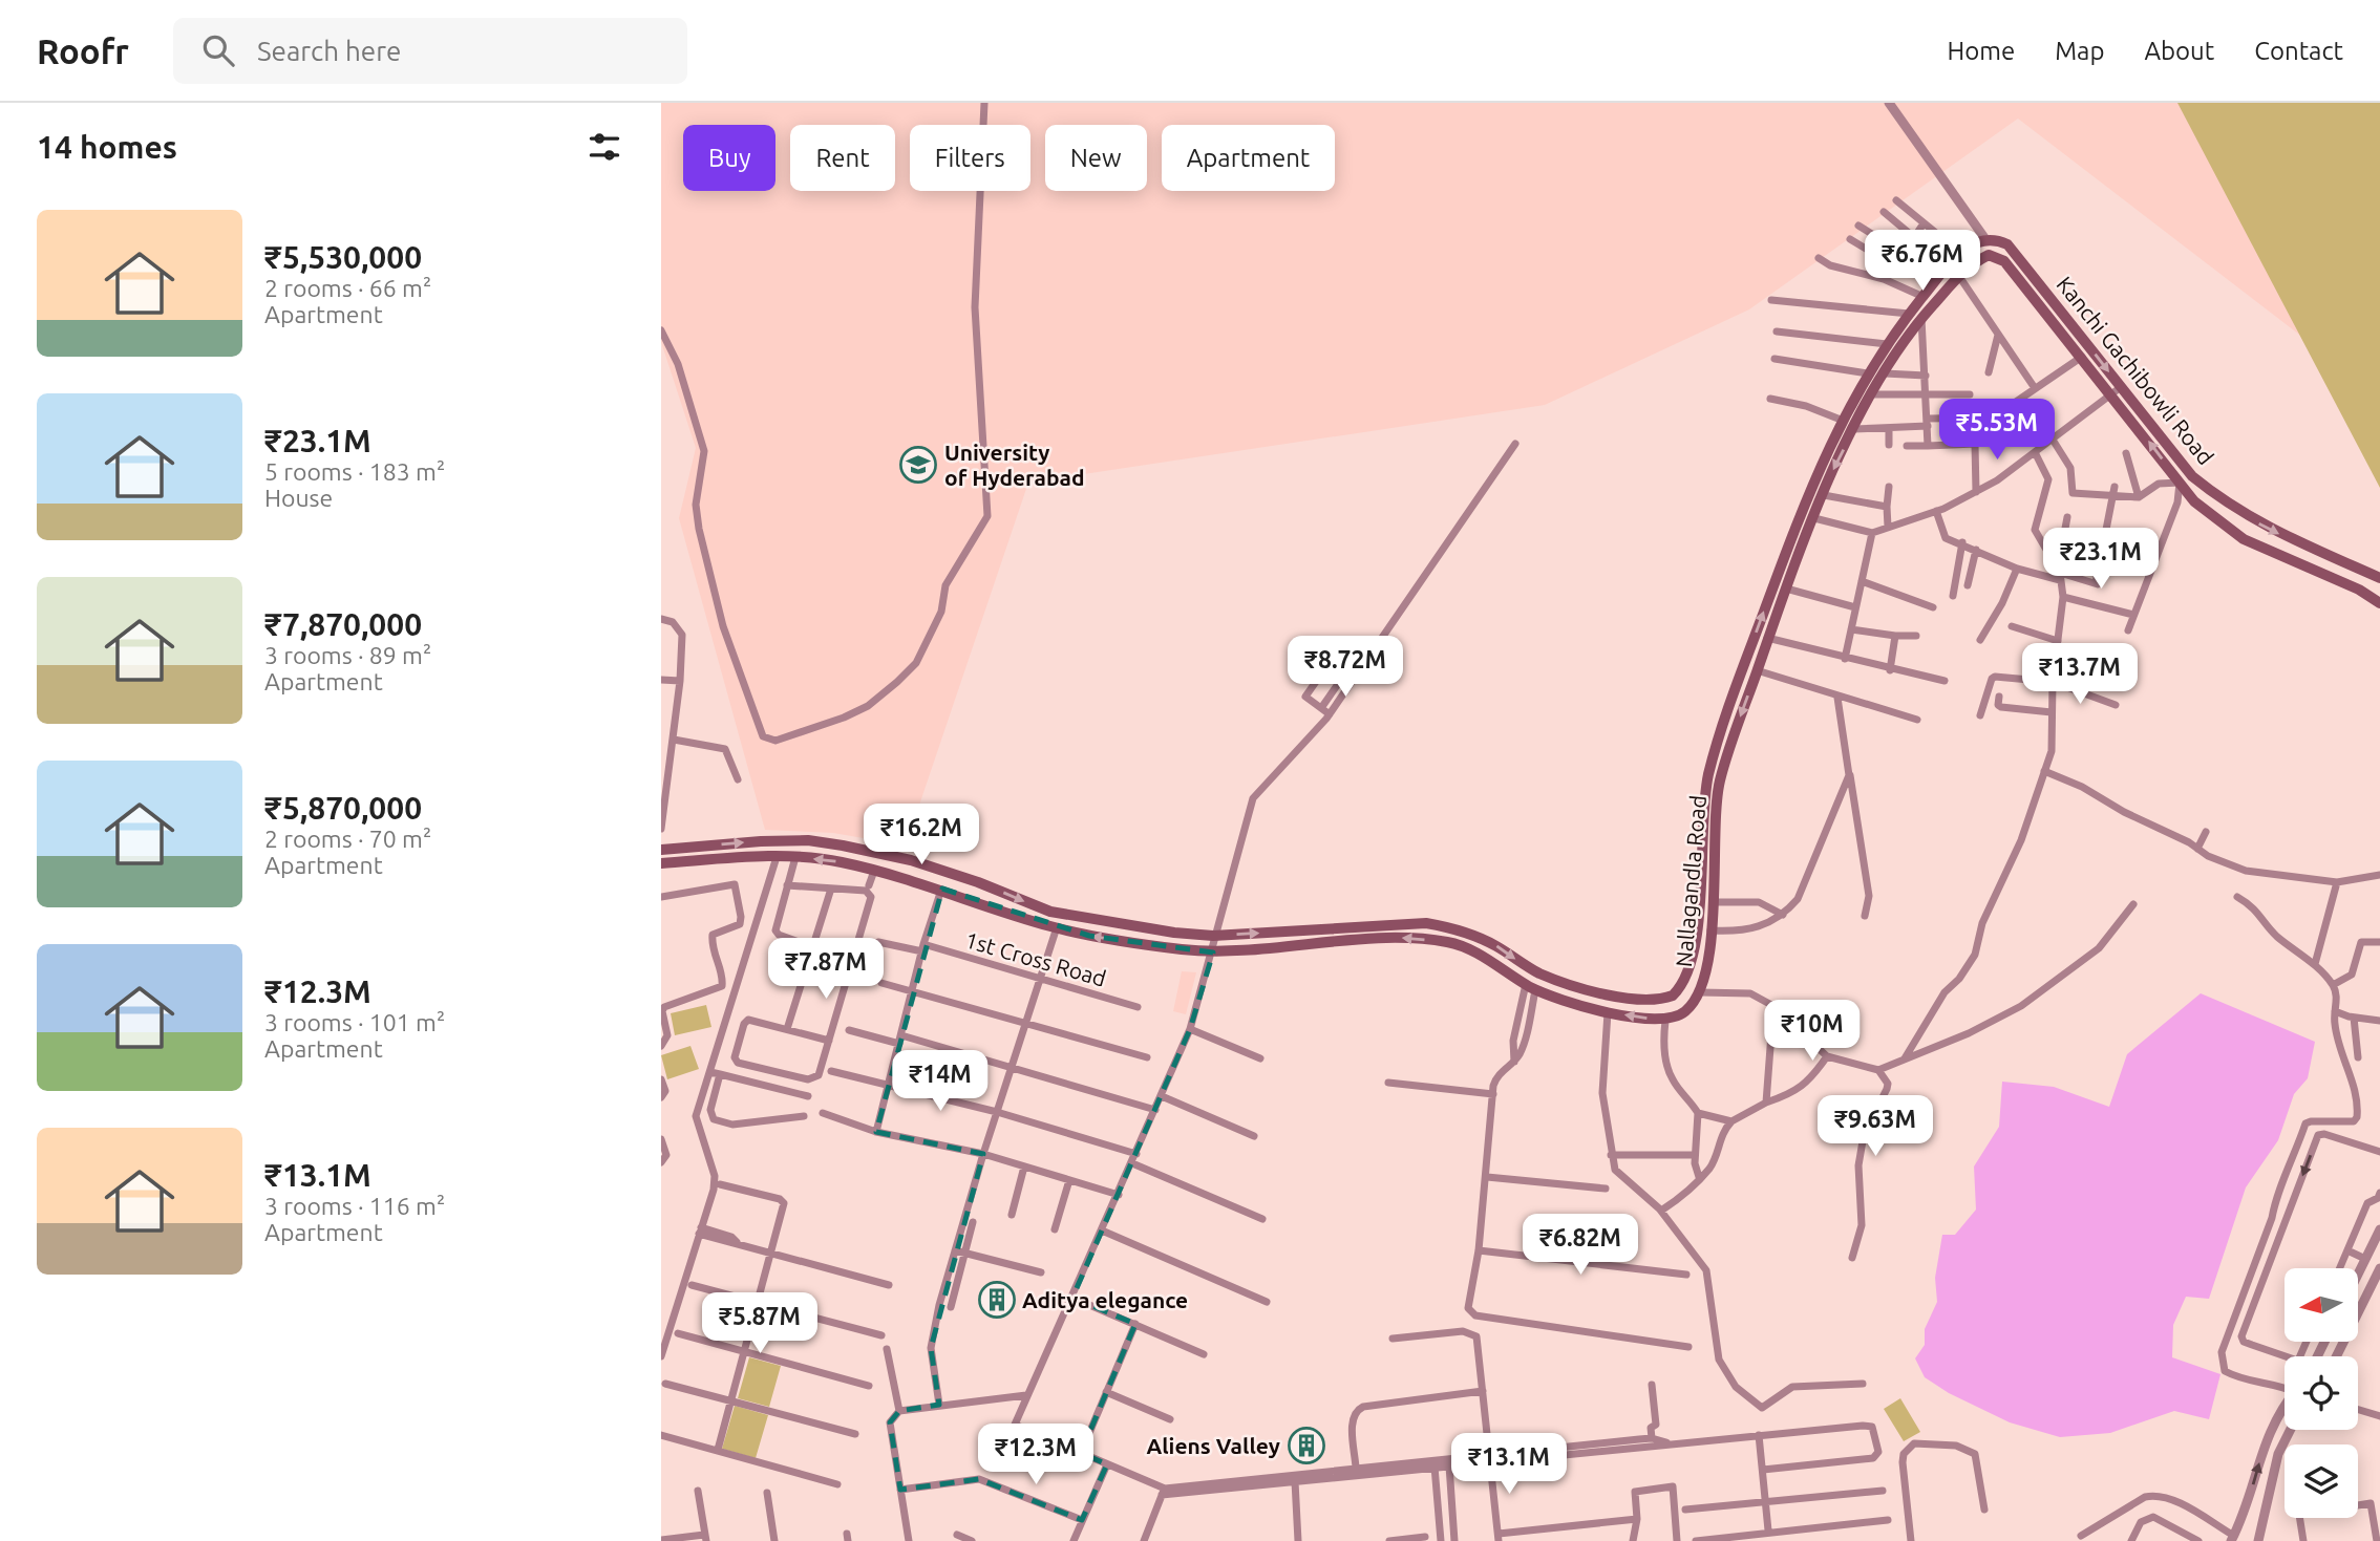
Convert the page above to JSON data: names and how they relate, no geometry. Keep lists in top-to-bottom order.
{
  "streets": {
    "main road": ["Kanchi Gachibowli Road", "Nallagandla Road"],
    "street": ["1st Cross Road"]
  },
  "crossings": [
    ["Kanchi Gachibowli Road", "Nallagandla Road"]
  ],
  "places": {
    "school or university": ["University of Hyderabad"],
    "building": ["Aditya elegance", "Aliens Valley"]
  },
  "north": "left",
  "page": {
    "header": "Roofr",
    "search": "Search here",
    "nav": [
      "Home",
      "Map",
      "About",
      "Contact"
    ],
    "heading": "14 homes",
    "chip": [
      "Buy",
      "Rent",
      "Filters",
      "New",
      "Apartment"
    ],
    "list": [
      {
        "name": "₹5,530,000",
        "note": "2 rooms · 66 m² · Apartment"
      },
      {
        "name": "₹23.1M",
        "note": "5 rooms · 183 m² · House"
      },
      {
        "name": "₹7,870,000",
        "note": "3 rooms · 89 m² · Apartment"
      },
      {
        "name": "₹5,870,000",
        "note": "2 rooms · 70 m² · Apartment"
      },
      {
        "name": "₹12.3M",
        "note": "3 rooms · 101 m² · Apartment"
      },
      {
        "name": "₹13.1M",
        "note": "3 rooms · 116 m² · Apartment"
      }
    ],
    "price": [
      "₹6.76M",
      "₹5.53M",
      "₹23.1M",
      "₹8.72M",
      "₹13.7M",
      "₹16.2M",
      "₹7.87M",
      "₹10M",
      "₹14M",
      "₹9.63M",
      "₹6.82M",
      "₹5.87M",
      "₹12.3M",
      "₹13.1M"
    ]
  }
}
